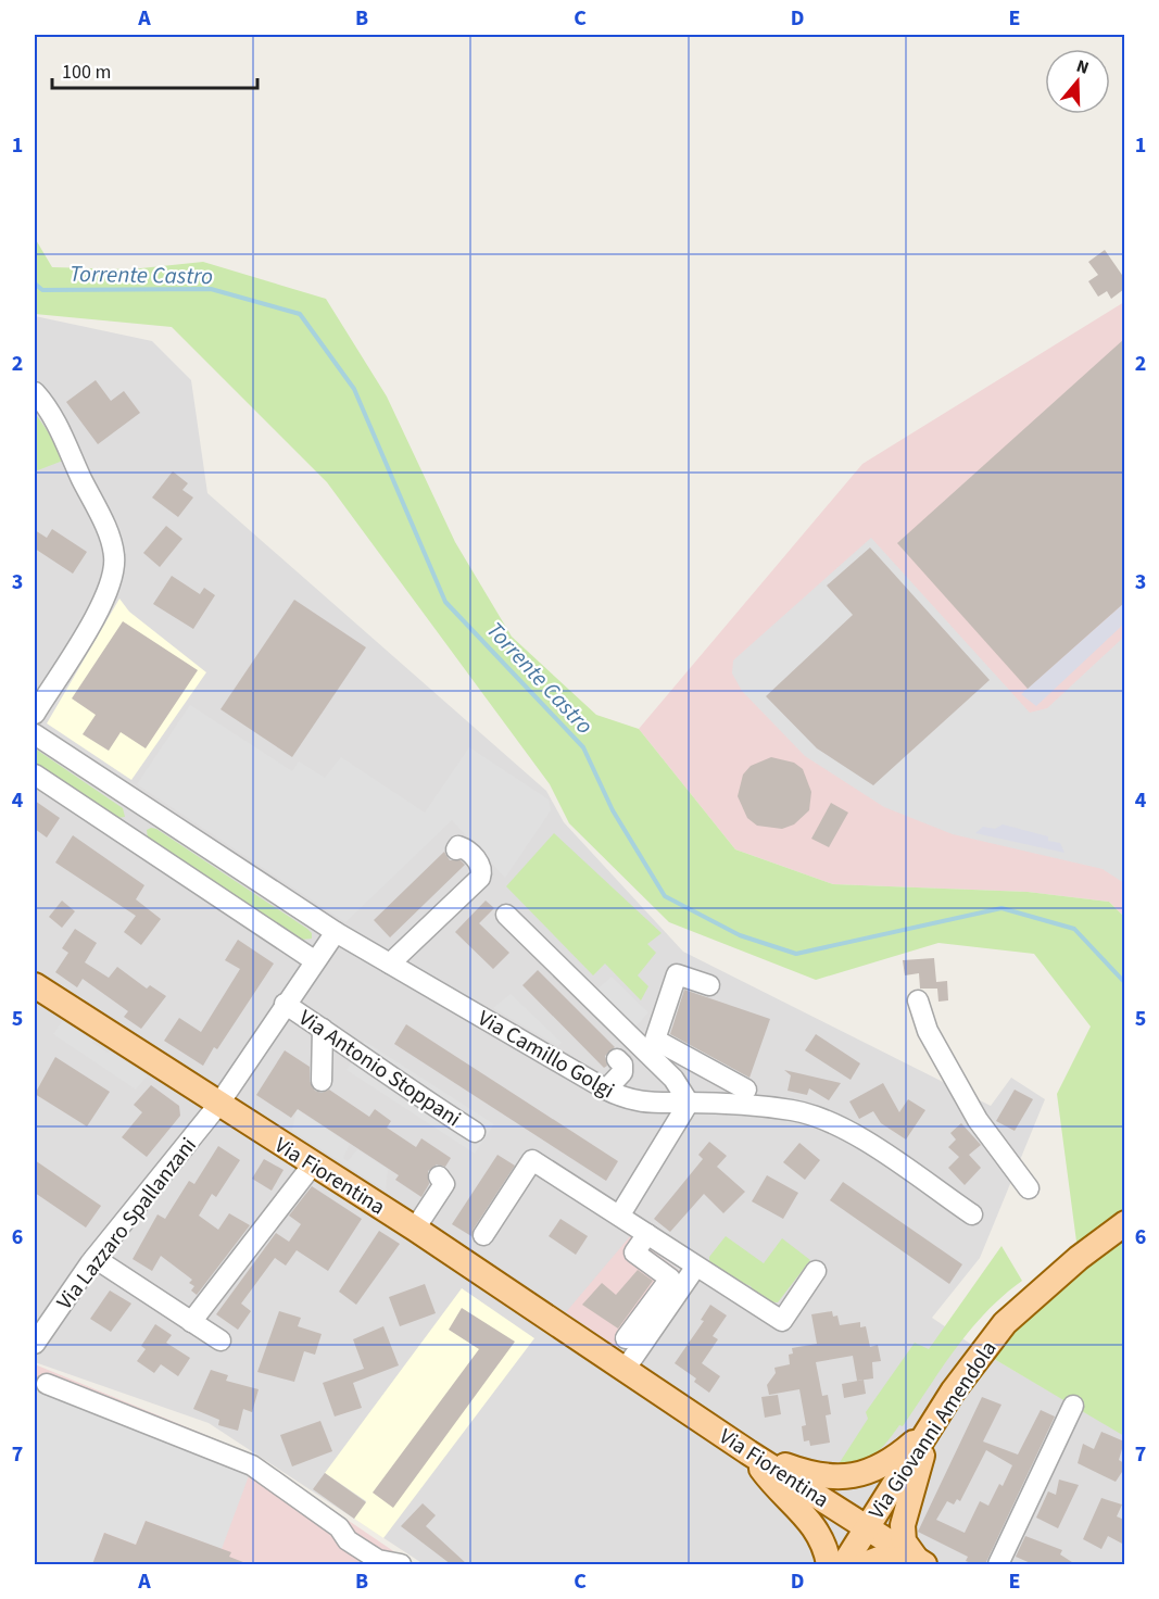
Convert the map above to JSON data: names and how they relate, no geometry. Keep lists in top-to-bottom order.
{
  "streets": {
    "main road": ["Via Fiorentina", "Via Giovanni Amendola"],
    "street": ["Via Camillo Golgi", "Via Antonio Stoppani", "Via Lazzaro Spallanzani"]
  },
  "crossings": [
    ["Via Camillo Golgi", "Via Lazzaro Spallanzani"],
    ["Via Antonio Stoppani", "Via Lazzaro Spallanzani"],
    ["Via Fiorentina", "Via Lazzaro Spallanzani"],
    ["Via Fiorentina", "Via Giovanni Amendola"]
  ],
  "water": ["Torrente Castro"],
  "scale_bar": "100 m",
  "north": "top",
  "grid": {
    "columns": [
      "A",
      "B",
      "C",
      "D",
      "E"
    ],
    "rows": [
      "1",
      "2",
      "3",
      "4",
      "5",
      "6",
      "7"
    ]
  }
}
